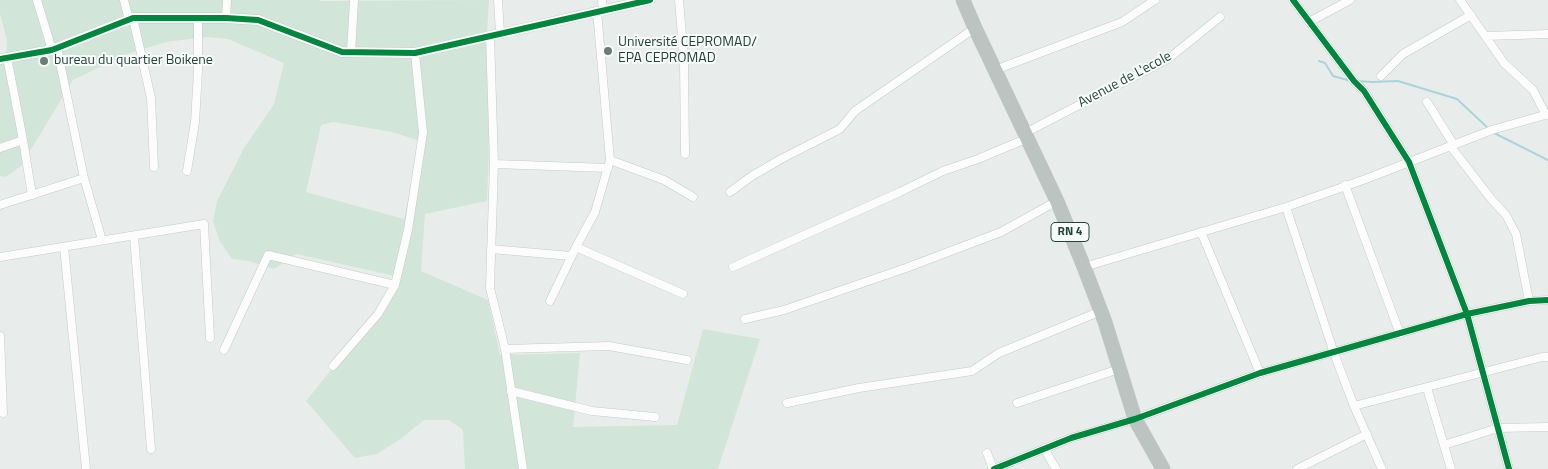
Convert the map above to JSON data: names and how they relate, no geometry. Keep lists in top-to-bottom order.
{
  "streets": {
    "highway": ["RN 4"],
    "street": ["Avenue de L'ecole"]
  },
  "crossings": [
    ["Avenue de L'ecole", "RN 4"]
  ],
  "places": ["Université CEPROMAD/ EPA CEPROMAD", "bureau du quartier Boikene"]
}
